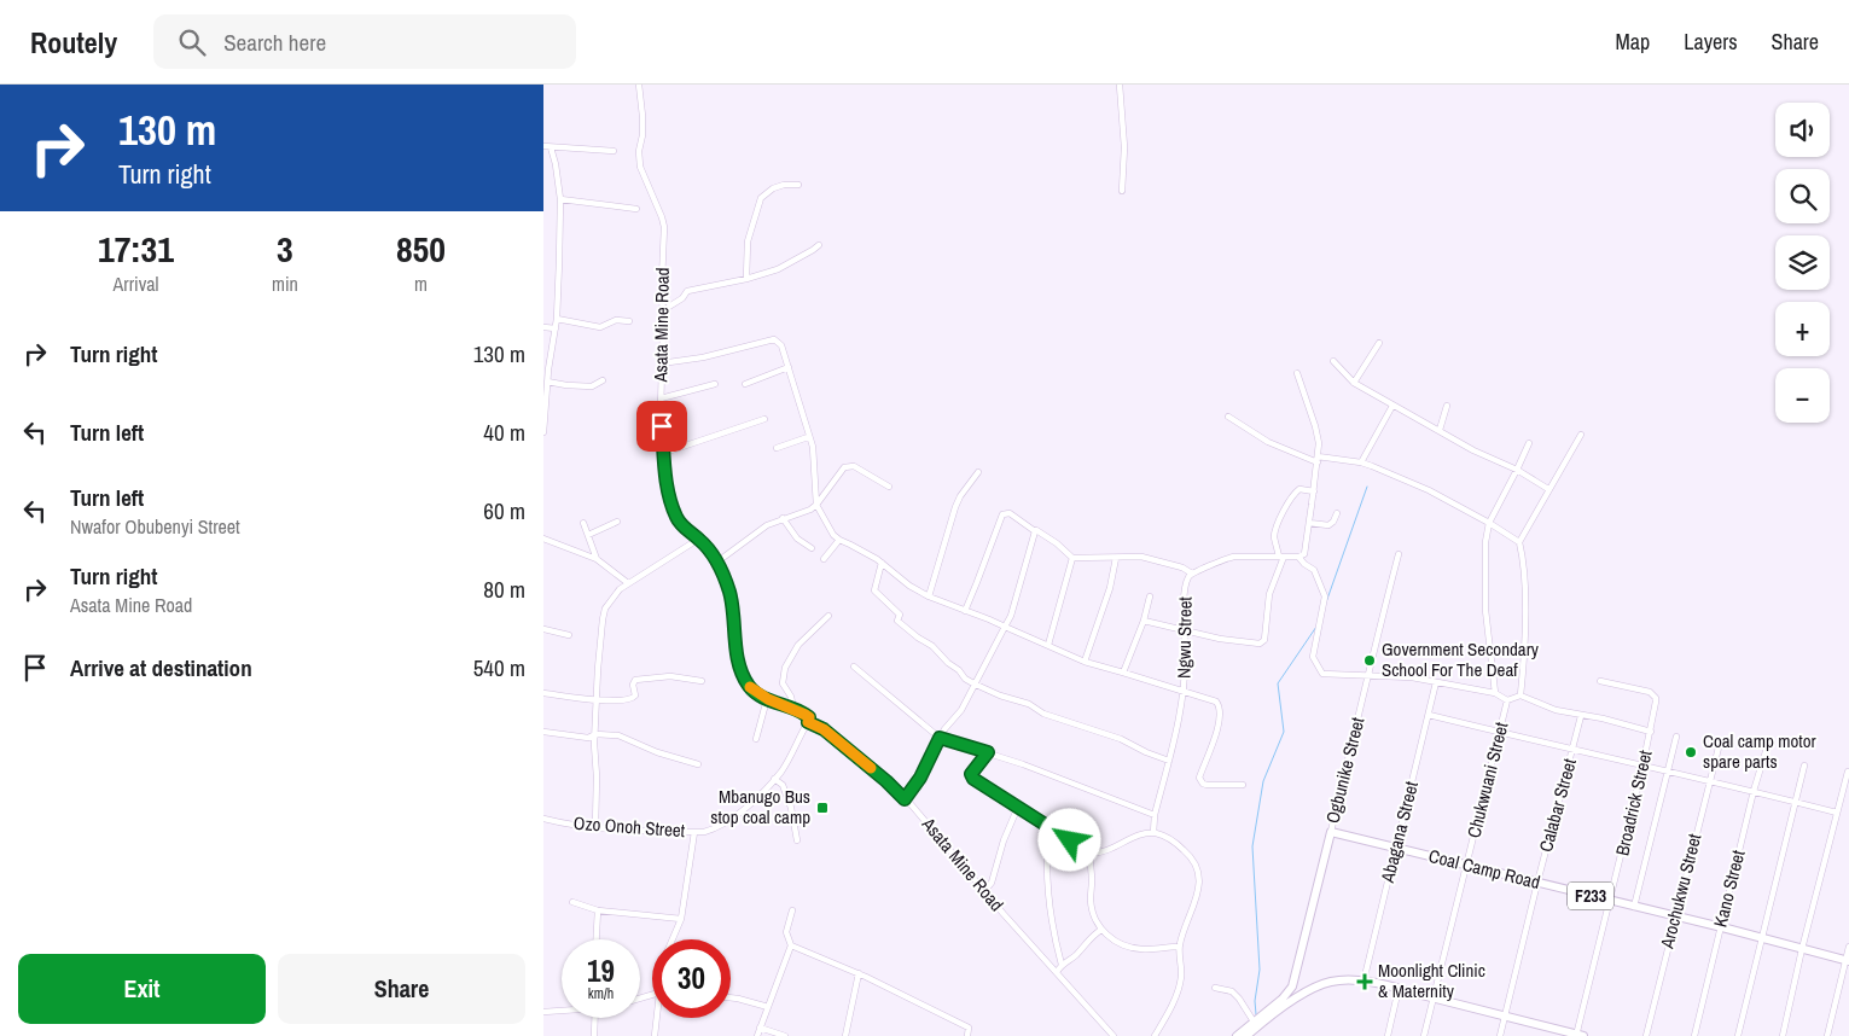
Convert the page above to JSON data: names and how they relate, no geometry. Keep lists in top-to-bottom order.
{
  "streets": {
    "main road": ["Ogbunike Street", "Coal Camp Road", "F233"],
    "street": [
      "Asata Mine Road",
      "Ngwu Street",
      "Chukwuani Street",
      "Broadrick Street",
      "Calabar Street",
      "Ozo Onoh Street",
      "Abagana Street",
      "Kano Street",
      "Arochukwu Street"
    ]
  },
  "crossings": [
    ["Asata Mine Road", "Ozo Onoh Street"],
    ["Ogbunike Street", "Coal Camp Road"],
    ["Chukwuani Street", "Coal Camp Road"],
    ["Broadrick Street", "Coal Camp Road"],
    ["Calabar Street", "Coal Camp Road"],
    ["Abagana Street", "Coal Camp Road"],
    ["Coal Camp Road", "Kano Street"],
    ["Coal Camp Road", "Arochukwu Street"]
  ],
  "places": {
    "other": ["Government Secondary School For The Deaf", "Coal camp motor spare parts"],
    "transit": ["Mbanugo Bus stop coal camp"],
    "health": ["Moonlight Clinic & Maternity"]
  },
  "page": {
    "header": "Routely",
    "search": "Search here",
    "nav": ["Map", "Layers", "Share"],
    "turn": ["130 m", "Turn right"],
    "map_buttons": ["+", "−"],
    "eta": [
      "17:31",
      "Arrival",
      "3",
      "min",
      "850",
      "m"
    ],
    "list": [
      {
        "name": "Turn right",
        "value": "130 m"
      },
      {
        "name": "Turn left",
        "value": "40 m"
      },
      {
        "name": "Turn left",
        "note": "Nwafor Obubenyi Street",
        "value": "60 m"
      },
      {
        "name": "Turn right",
        "note": "Asata Mine Road",
        "value": "80 m"
      },
      {
        "name": "Arrive at destination",
        "value": "540 m"
      }
    ],
    "speed": "19 km/h",
    "limit": "30",
    "buttons": ["Exit", "Share"]
  }
}
